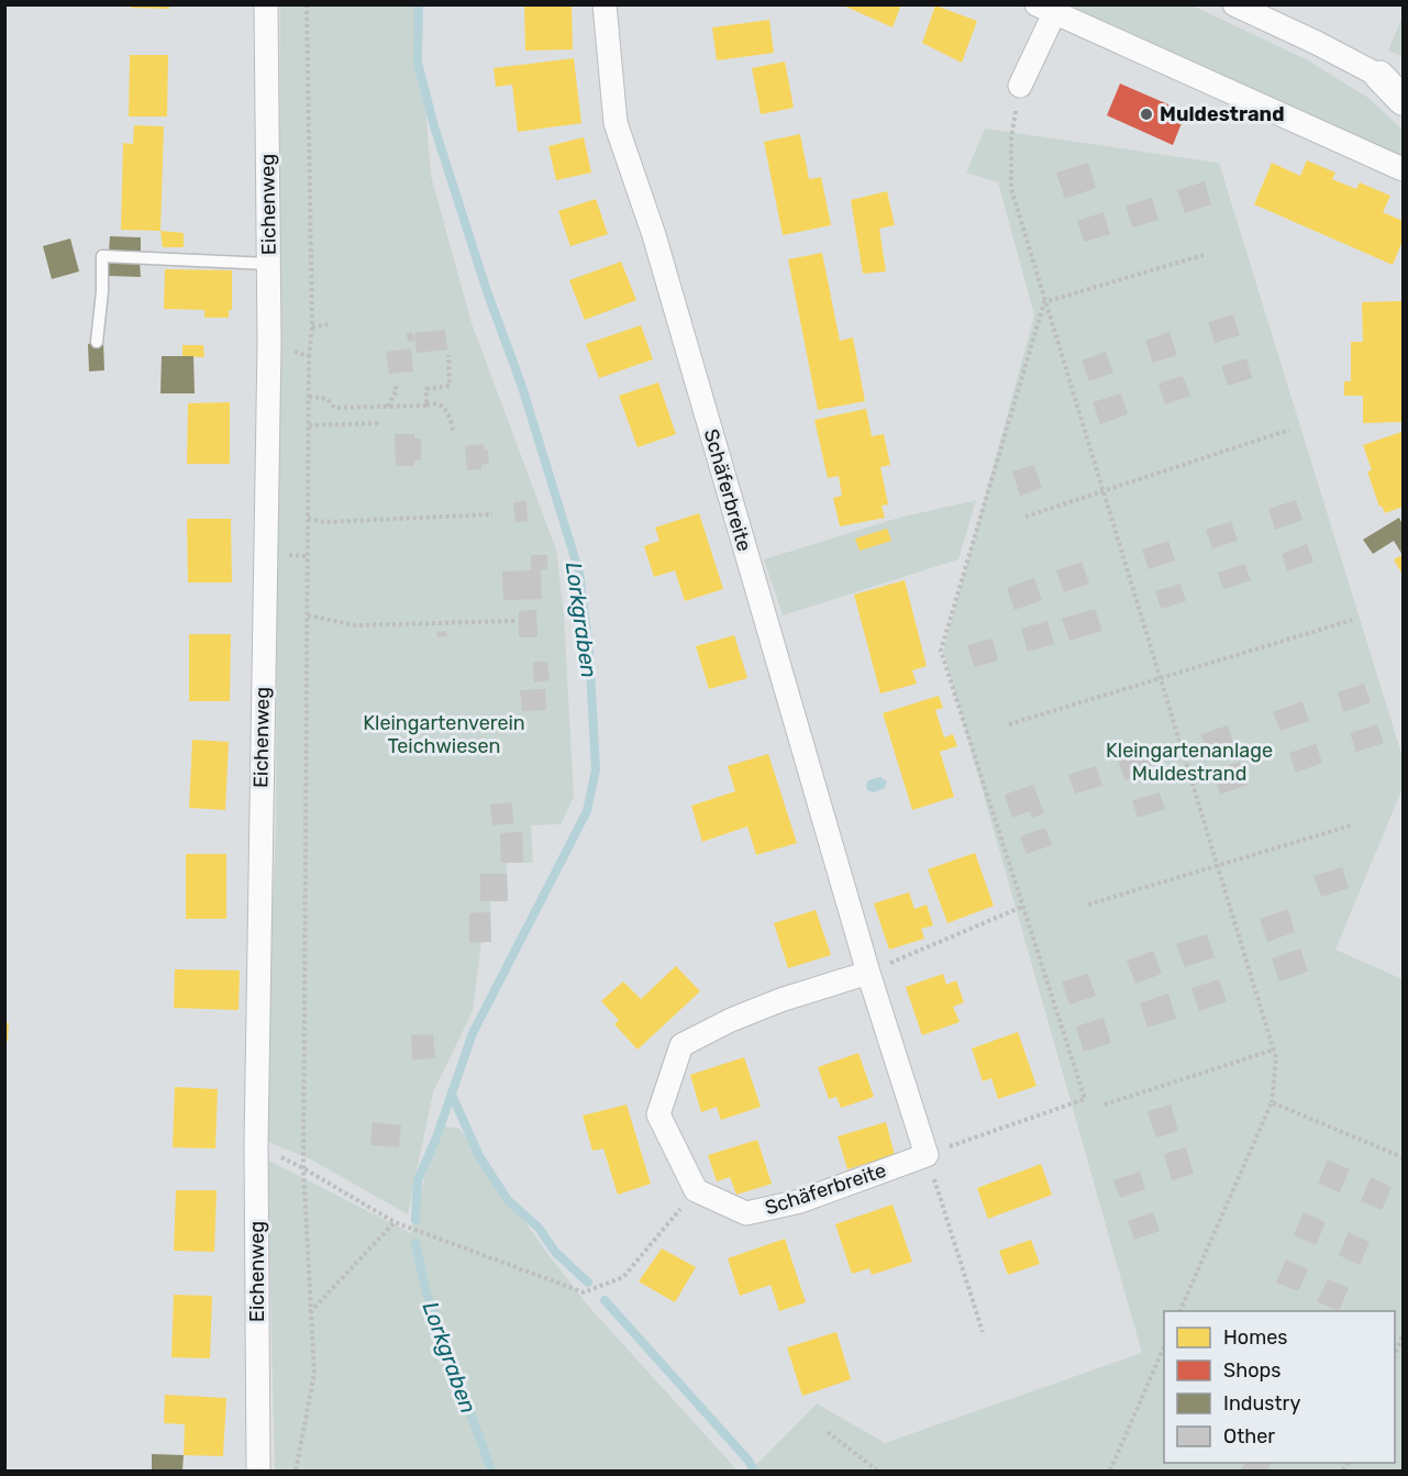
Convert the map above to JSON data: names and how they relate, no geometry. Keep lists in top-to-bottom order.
{
  "streets": {
    "street": ["Eichenweg", "Schäferbreite"]
  },
  "water": ["Lorkgraben"],
  "parks": ["Kleingartenverein Teichwiesen", "Kleingartenanlage Muldestrand"],
  "places": ["Muldestrand"],
  "legend": [
    "Homes",
    "Shops",
    "Industry",
    "Other"
  ]
}
